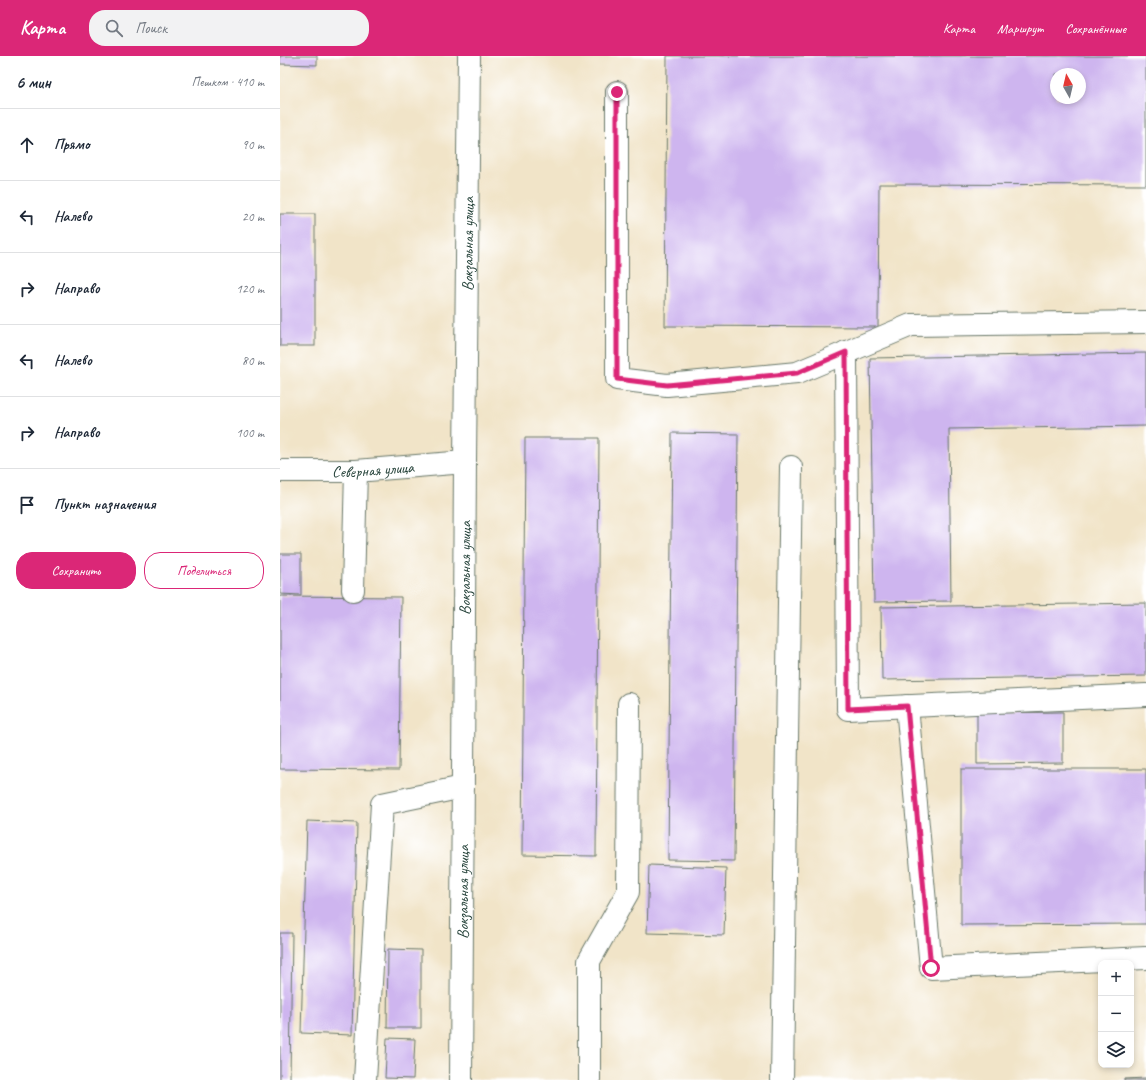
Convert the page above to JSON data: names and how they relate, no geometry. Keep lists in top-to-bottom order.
{
  "streets": {
    "street": ["Вокзальная улица", "Северная улица"]
  },
  "crossings": [
    ["Вокзальная улица", "Северная улица"]
  ],
  "north": "top",
  "page": {
    "header": "Карта",
    "search": "Поиск",
    "nav": ["Карта", "Маршрут", "Сохранённые"],
    "heading": ["6 мин", "Пешком · 410 m"],
    "list": [
      ["Прямо", "90 m"],
      ["Налево", "20 m"],
      ["Направо", "120 m"],
      ["Налево", "80 m"],
      ["Направо", "100 m"],
      "Пункт назначения"
    ],
    "buttons": ["Сохранить", "Поделиться"],
    "map_buttons": ["+", "−"]
  }
}
